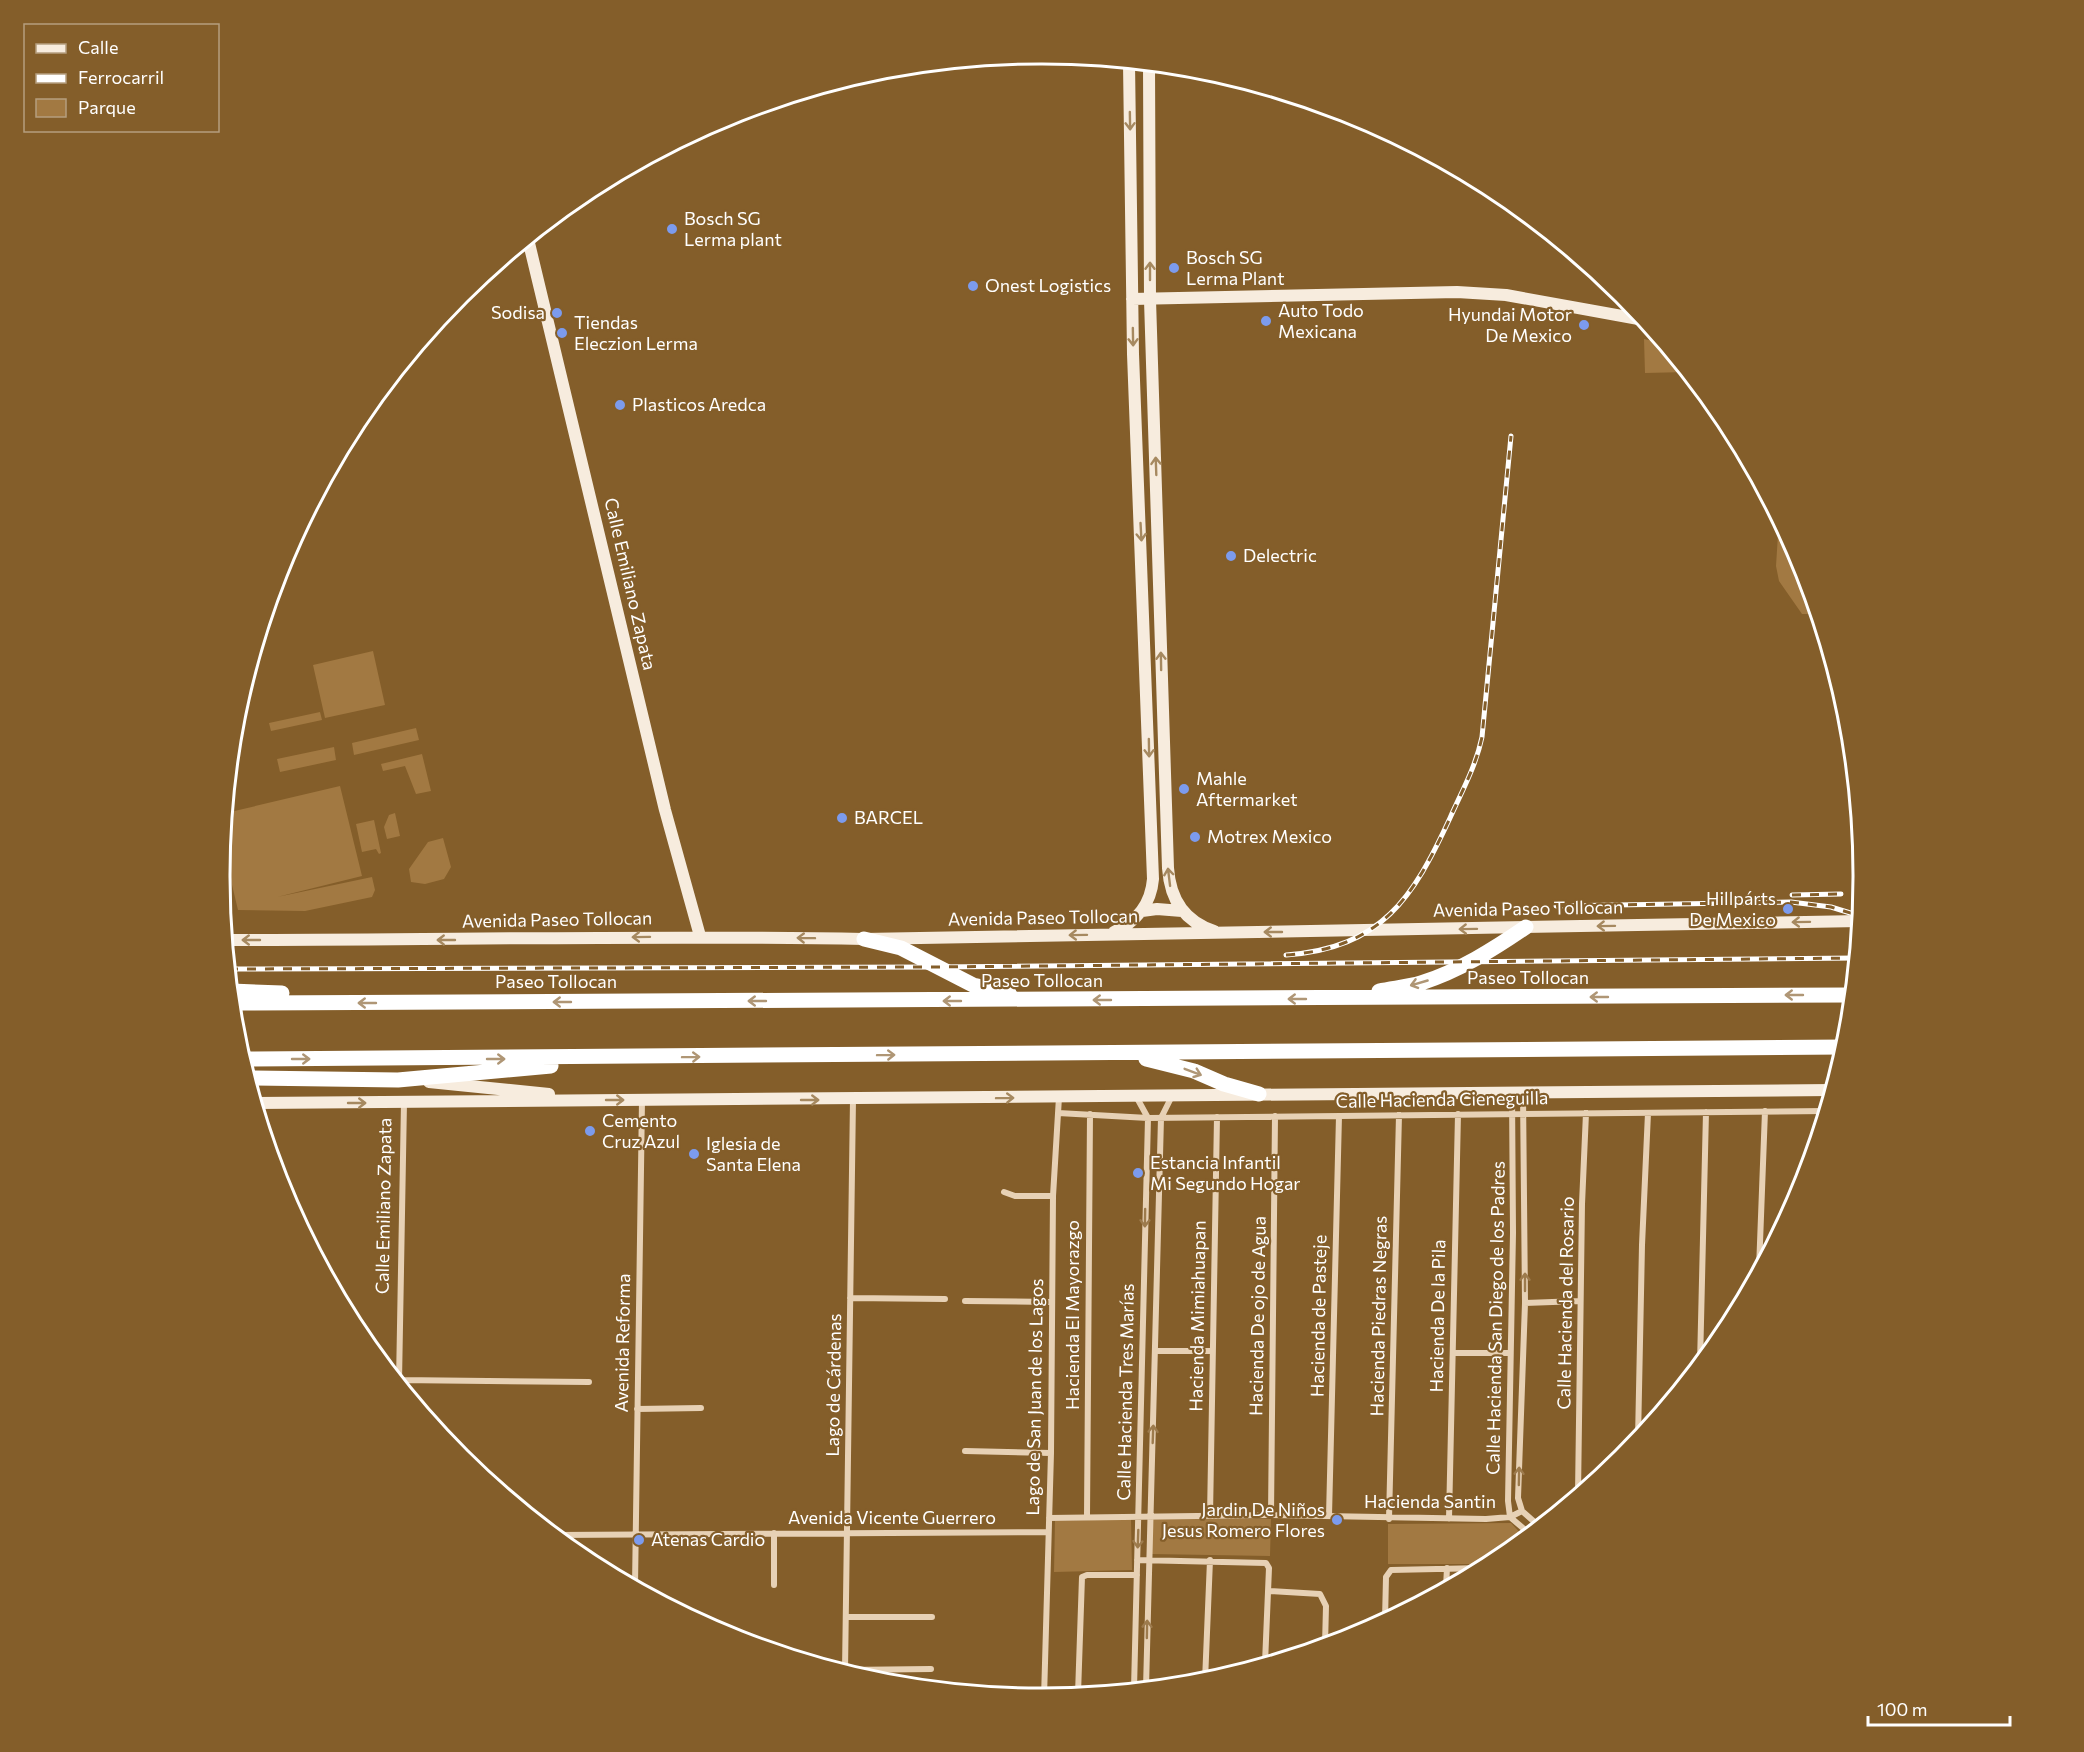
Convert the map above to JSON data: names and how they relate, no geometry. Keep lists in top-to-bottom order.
{
  "streets": {
    "highway": ["Paseo Tollocan"],
    "main road": ["Calle Emiliano Zapata", "Avenida Paseo Tollocan"],
    "street": [
      "Calle Hacienda Cieneguilla",
      "Calle Hacienda del Rosario",
      "Hacienda El Mayorazgo",
      "Hacienda Mimiahuapan",
      "Hacienda De ojo de Agua",
      "Hacienda de Pasteje",
      "Hacienda Piedras Negras",
      "Hacienda De la Pila",
      "Calle Hacienda San Diego de los Padres",
      "Avenida Reforma",
      "Lago de Cárdenas",
      "Calle Hacienda Tres Marías",
      "Lago de San Juan de los Lagos",
      "Hacienda Santin",
      "Avenida Vicente Guerrero"
    ]
  },
  "crossings": [
    ["Calle Emiliano Zapata", "Avenida Paseo Tollocan"],
    ["Calle Hacienda Cieneguilla", "Calle Hacienda del Rosario"],
    ["Calle Hacienda Cieneguilla", "Hacienda El Mayorazgo"],
    ["Calle Hacienda Cieneguilla", "Hacienda Mimiahuapan"],
    ["Calle Hacienda Cieneguilla", "Hacienda De ojo de Agua"],
    ["Calle Hacienda Cieneguilla", "Hacienda de Pasteje"],
    ["Calle Hacienda Cieneguilla", "Hacienda Piedras Negras"],
    ["Calle Hacienda Cieneguilla", "Hacienda De la Pila"],
    ["Calle Hacienda Cieneguilla", "Calle Hacienda San Diego de los Padres"],
    ["Calle Hacienda Cieneguilla", "Calle Hacienda Tres Marías"],
    ["Calle Hacienda Cieneguilla", "Lago de San Juan de los Lagos"],
    ["Hacienda El Mayorazgo", "Hacienda Santin"],
    ["Hacienda Mimiahuapan", "Hacienda Santin"],
    ["Hacienda De ojo de Agua", "Hacienda Santin"],
    ["Hacienda de Pasteje", "Hacienda Santin"],
    ["Hacienda Piedras Negras", "Hacienda Santin"],
    ["Hacienda De la Pila", "Hacienda Santin"],
    ["Calle Hacienda San Diego de los Padres", "Hacienda Santin"],
    ["Avenida Reforma", "Avenida Vicente Guerrero"],
    ["Lago de Cárdenas", "Avenida Vicente Guerrero"],
    ["Calle Hacienda Tres Marías", "Hacienda Santin"],
    ["Lago de San Juan de los Lagos", "Hacienda Santin"],
    ["Lago de San Juan de los Lagos", "Avenida Vicente Guerrero"]
  ],
  "one_way": ["Avenida Paseo Tollocan"],
  "places": [
    "Bosch SG Lerma plant",
    "Bosch SG Lerma Plant",
    "Onest Logistics",
    "Sodisa",
    "Auto Todo Mexicana",
    "Hyundai Motor De Mexico",
    "Tiendas Eleczion Lerma",
    "Plasticos Aredca",
    "Delectric",
    "Mahle Aftermarket",
    "BARCEL",
    "Motrex Mexico",
    "Hillpárts De Mexico",
    "Cemento Cruz Azul",
    "Iglesia de Santa Elena",
    "Estancia Infantil Mi Segundo Hogar",
    "Jardin De Niños Jesus Romero Flores",
    "Atenas Cardio"
  ],
  "legend": ["Calle", "Ferrocarril", "Parque"],
  "scale_bar": "100 m"
}
